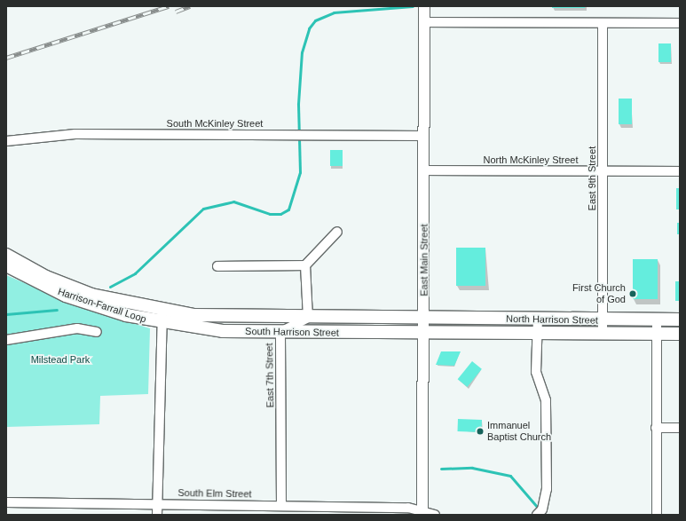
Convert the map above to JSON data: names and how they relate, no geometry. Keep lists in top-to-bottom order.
{
  "streets": {
    "main road": ["Harrison-Farrall Loop", "North Harrison Street", "South Harrison Street"],
    "street": [
      "South McKinley Street",
      "North McKinley Street",
      "East 9th Street",
      "East Main Street",
      "East 7th Street",
      "South Elm Street"
    ]
  },
  "crossings": [
    ["South McKinley Street", "East Main Street"],
    ["North McKinley Street", "East 9th Street"],
    ["North McKinley Street", "East Main Street"],
    ["East 9th Street", "North Harrison Street"],
    ["East Main Street", "North Harrison Street"],
    ["East Main Street", "South Harrison Street"],
    ["East Main Street", "South Elm Street"],
    ["Harrison-Farrall Loop", "South Harrison Street"],
    ["North Harrison Street", "South Harrison Street"],
    ["South Harrison Street", "East 7th Street"],
    ["East 7th Street", "South Elm Street"]
  ],
  "parks": ["Milstead Park"],
  "places": ["First Church of God", "Immanuel Baptist Church"]
}
